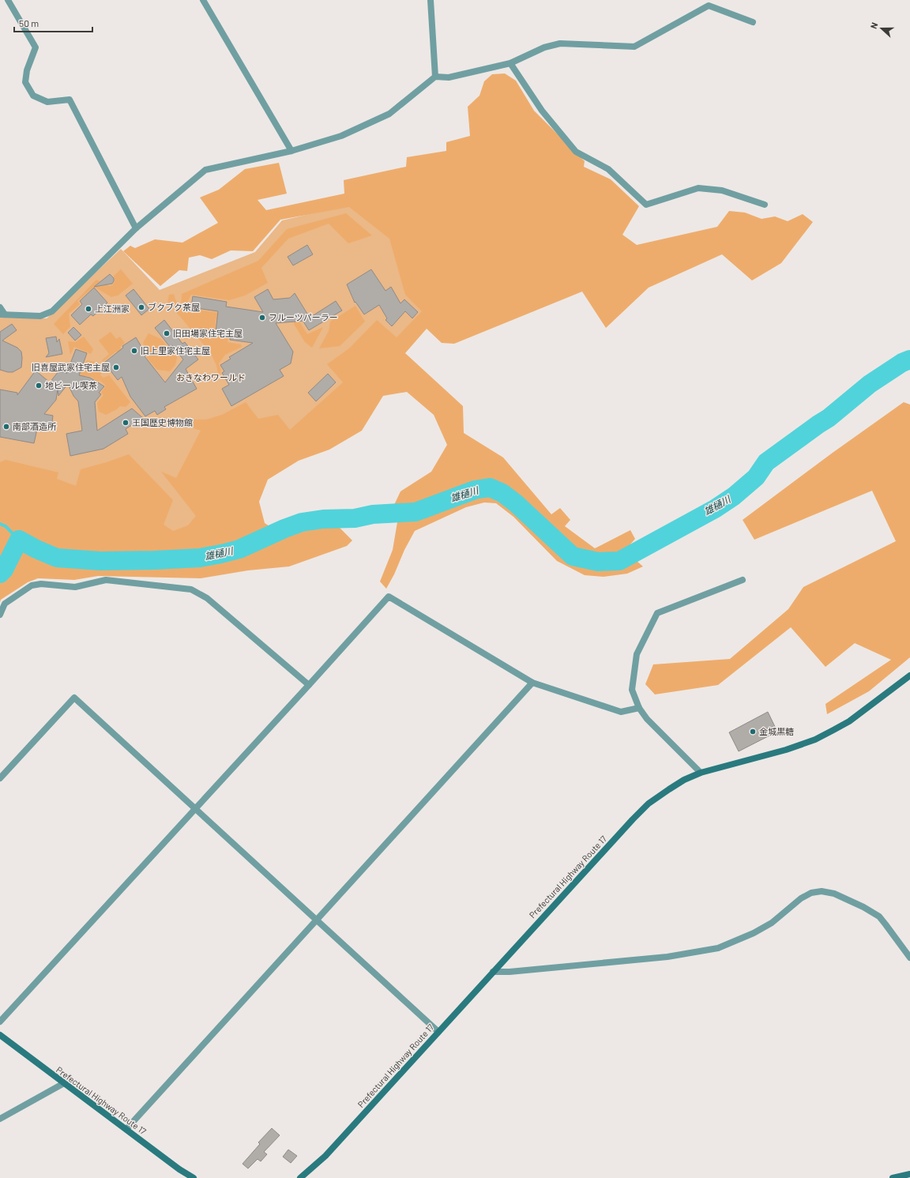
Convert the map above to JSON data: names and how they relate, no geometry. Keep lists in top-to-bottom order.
{
  "streets": {
    "main road": ["Prefectural Highway Route 17"]
  },
  "water": ["雄樋川"],
  "parks": ["おきなわワールド"],
  "places": [
    "ブクブク茶屋",
    "上江洲家",
    "フルーツパーラー",
    "旧田場家住宅主屋",
    "旧上里家住宅主屋",
    "旧喜屋武家住宅主屋",
    "地ビール喫茶",
    "王国歴史博物館",
    "南部酒造所",
    "金城黒糖"
  ],
  "scale_bar": "50 m",
  "north": "left"
}
